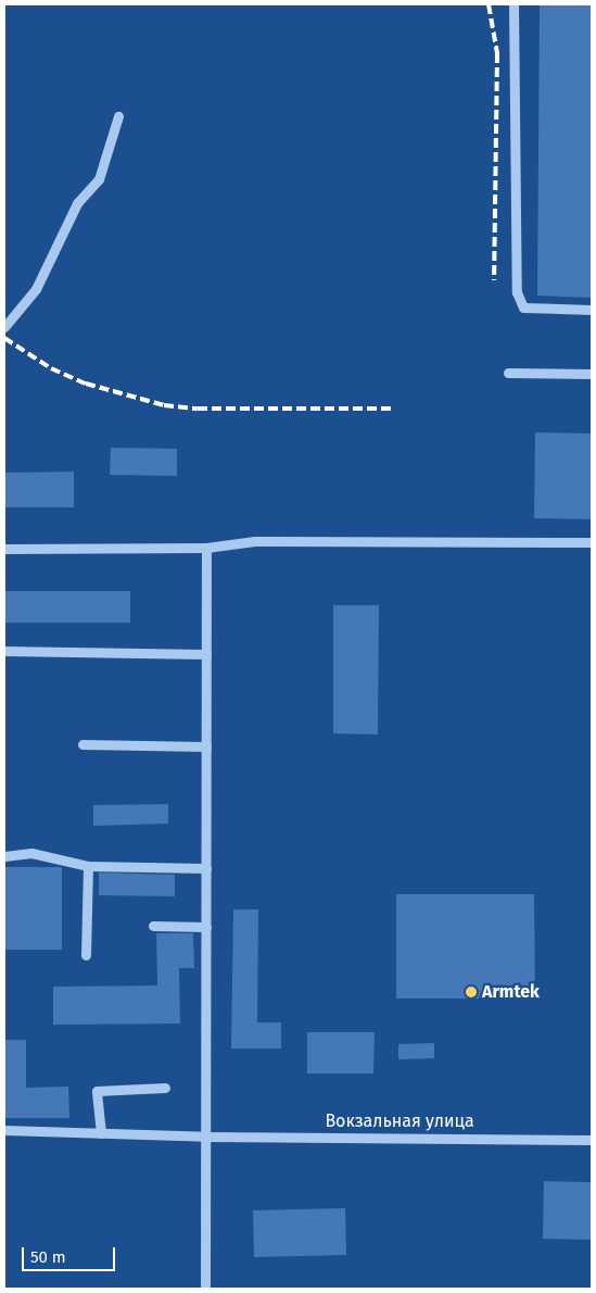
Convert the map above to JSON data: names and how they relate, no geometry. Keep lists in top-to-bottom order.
{
  "streets": {
    "street": ["Вокзальная улица"]
  },
  "places": ["Armtek"],
  "scale_bar": "50 m"
}
